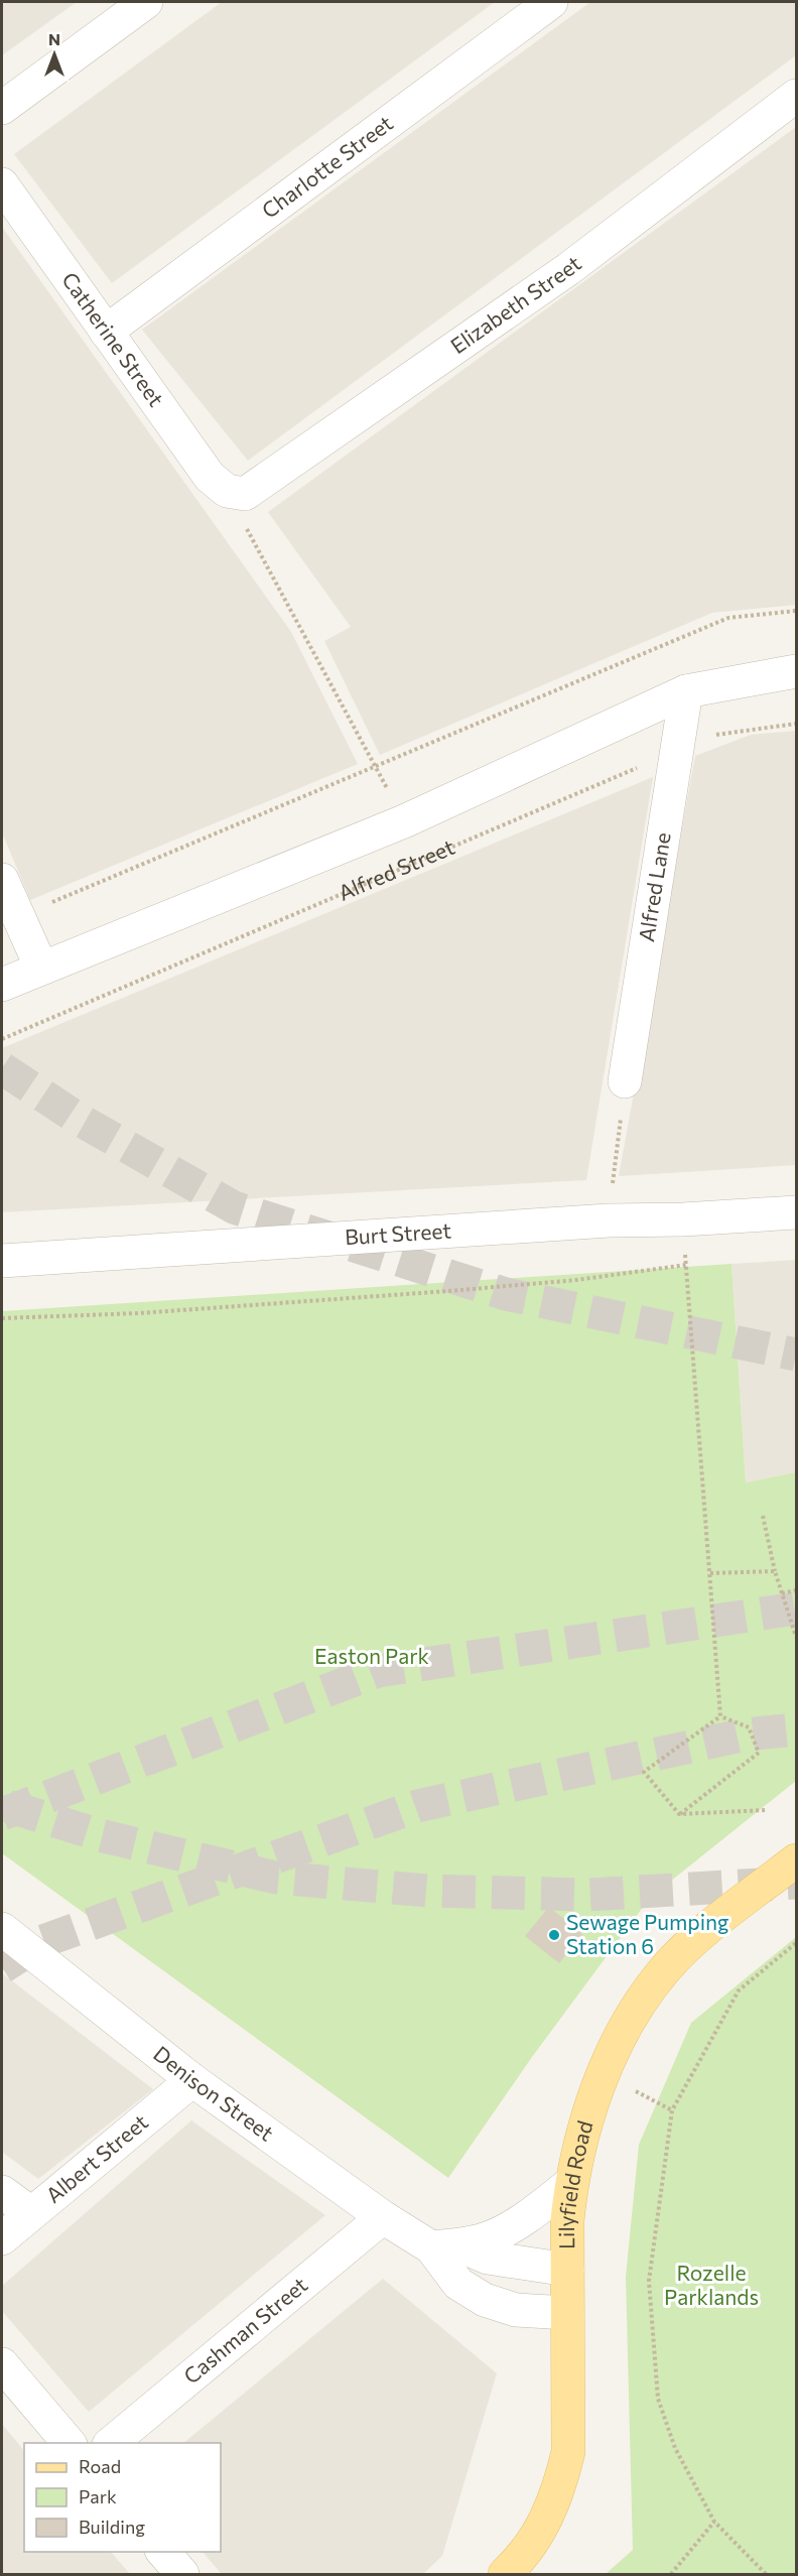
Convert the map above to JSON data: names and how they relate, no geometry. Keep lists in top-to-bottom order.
{
  "streets": {
    "main road": ["Lilyfield Road"],
    "street": [
      "Charlotte Street",
      "Elizabeth Street",
      "Catherine Street",
      "Alfred Street",
      "Alfred Lane",
      "Burt Street",
      "Denison Street",
      "Albert Street",
      "Cashman Street"
    ]
  },
  "crossings": [
    ["Charlotte Street", "Catherine Street"],
    ["Elizabeth Street", "Catherine Street"],
    ["Alfred Street", "Alfred Lane"],
    ["Denison Street", "Albert Street"],
    ["Denison Street", "Lilyfield Road"],
    ["Denison Street", "Cashman Street"]
  ],
  "parks": ["Easton Park", "Rozelle Parklands"],
  "places": ["Sewage Pumping Station 6"],
  "legend": ["Road", "Park", "Building"],
  "north": "top"
}
